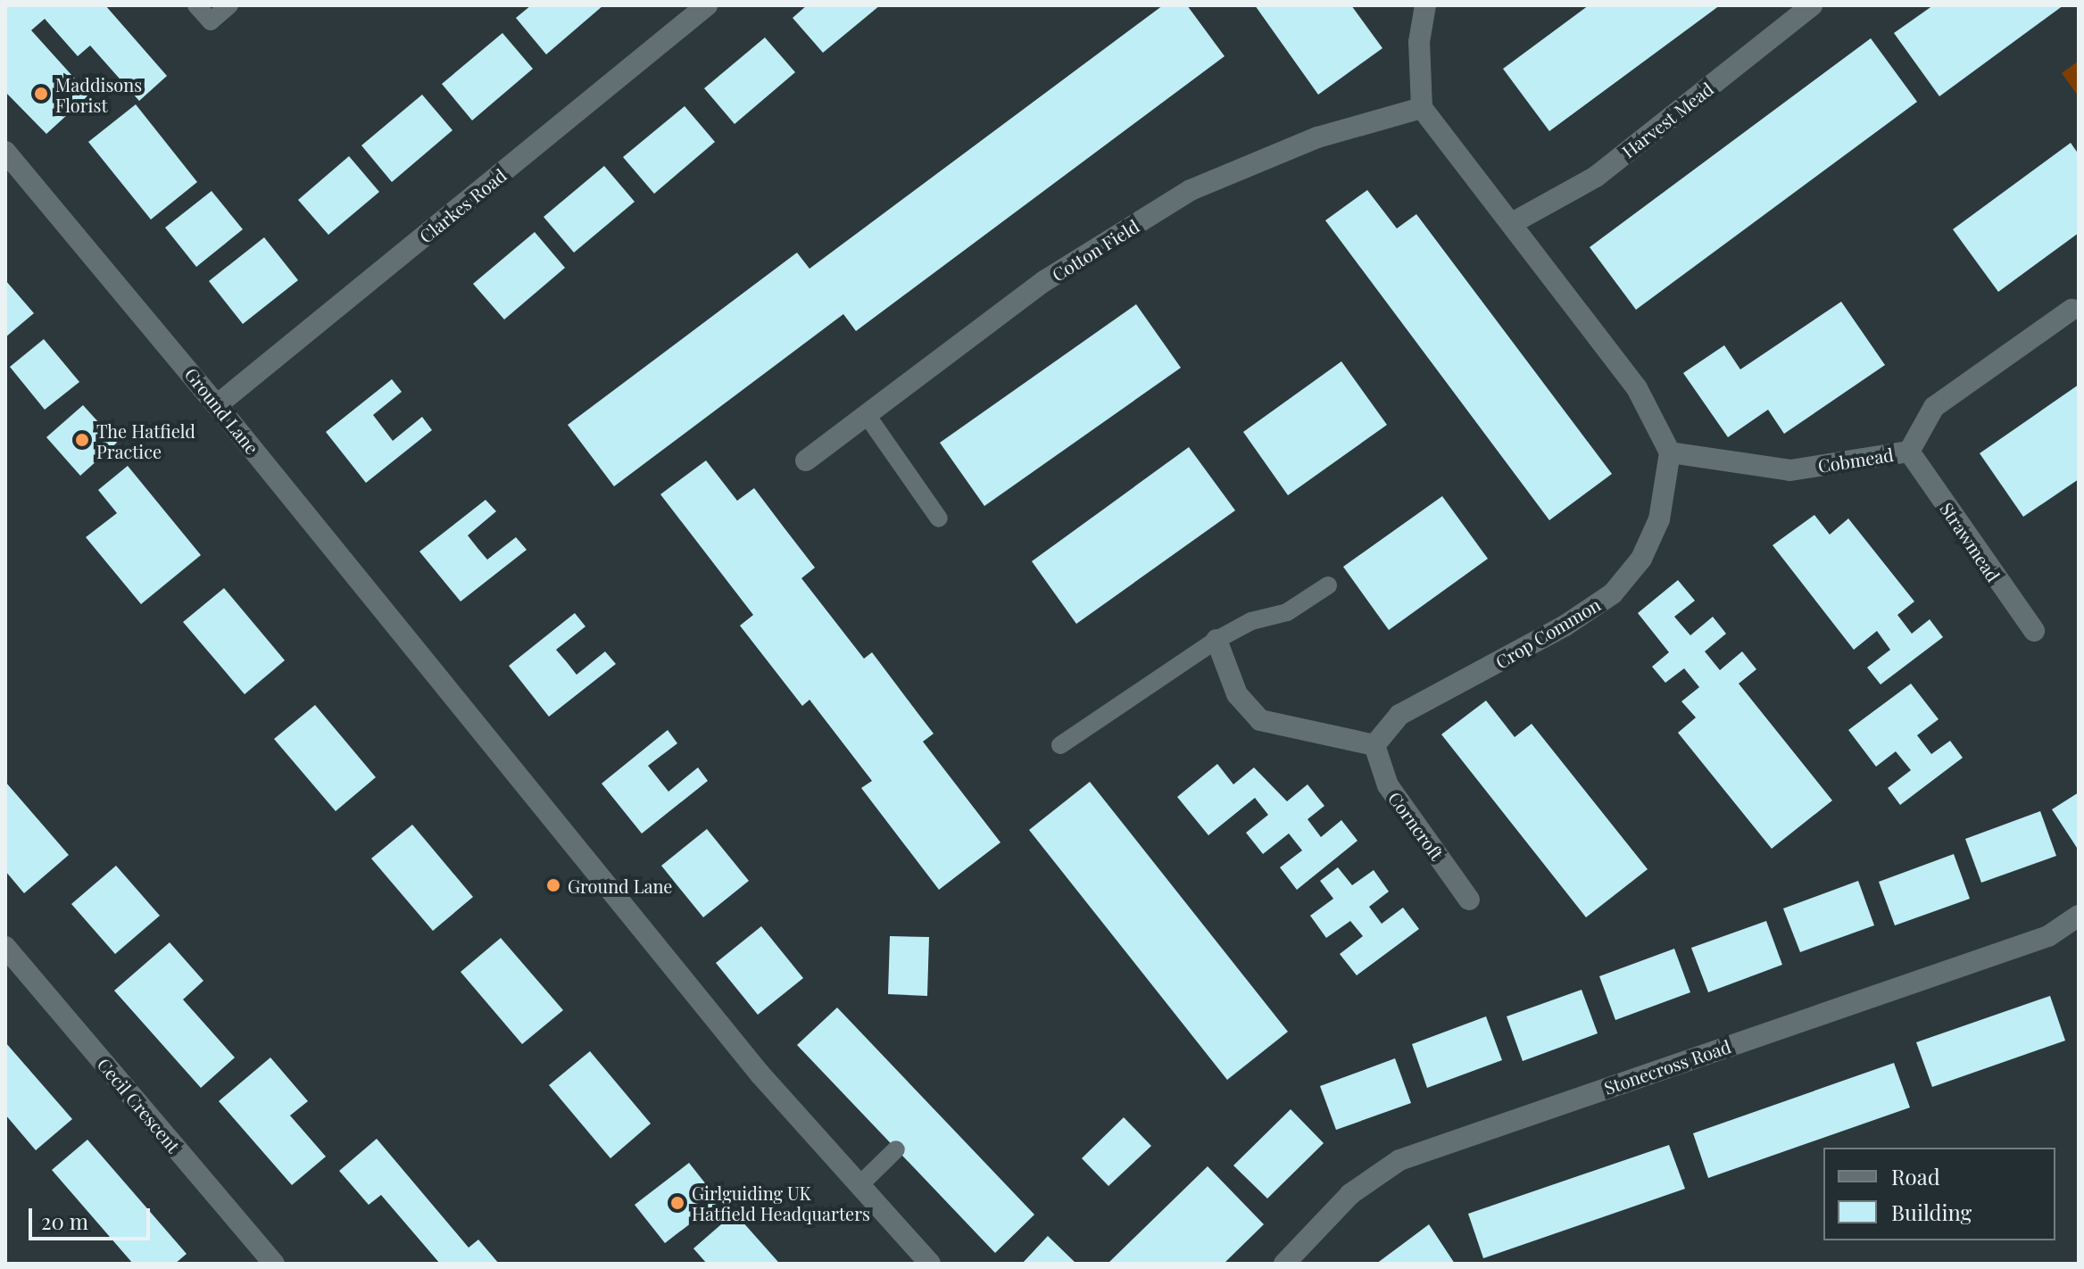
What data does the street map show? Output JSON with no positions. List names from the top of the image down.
{
  "streets": {
    "street": [
      "Harvest Mead",
      "Clarkes Road",
      "Cotton Field",
      "Ground Lane",
      "Cobmead",
      "Strawmead",
      "Crop Common",
      "Corncroft",
      "Stonecross Road",
      "Cecil Crescent"
    ]
  },
  "crossings": [
    ["Clarkes Road", "Ground Lane"],
    ["Cobmead", "Strawmead"],
    ["Cobmead", "Crop Common"],
    ["Crop Common", "Corncroft"]
  ],
  "places": [
    "Maddisons Florist",
    "The Hatfield Practice",
    "Ground Lane",
    "Girlguiding UK Hatfield Headquarters"
  ],
  "legend": ["Road", "Building"],
  "scale_bar": "20 m"
}
